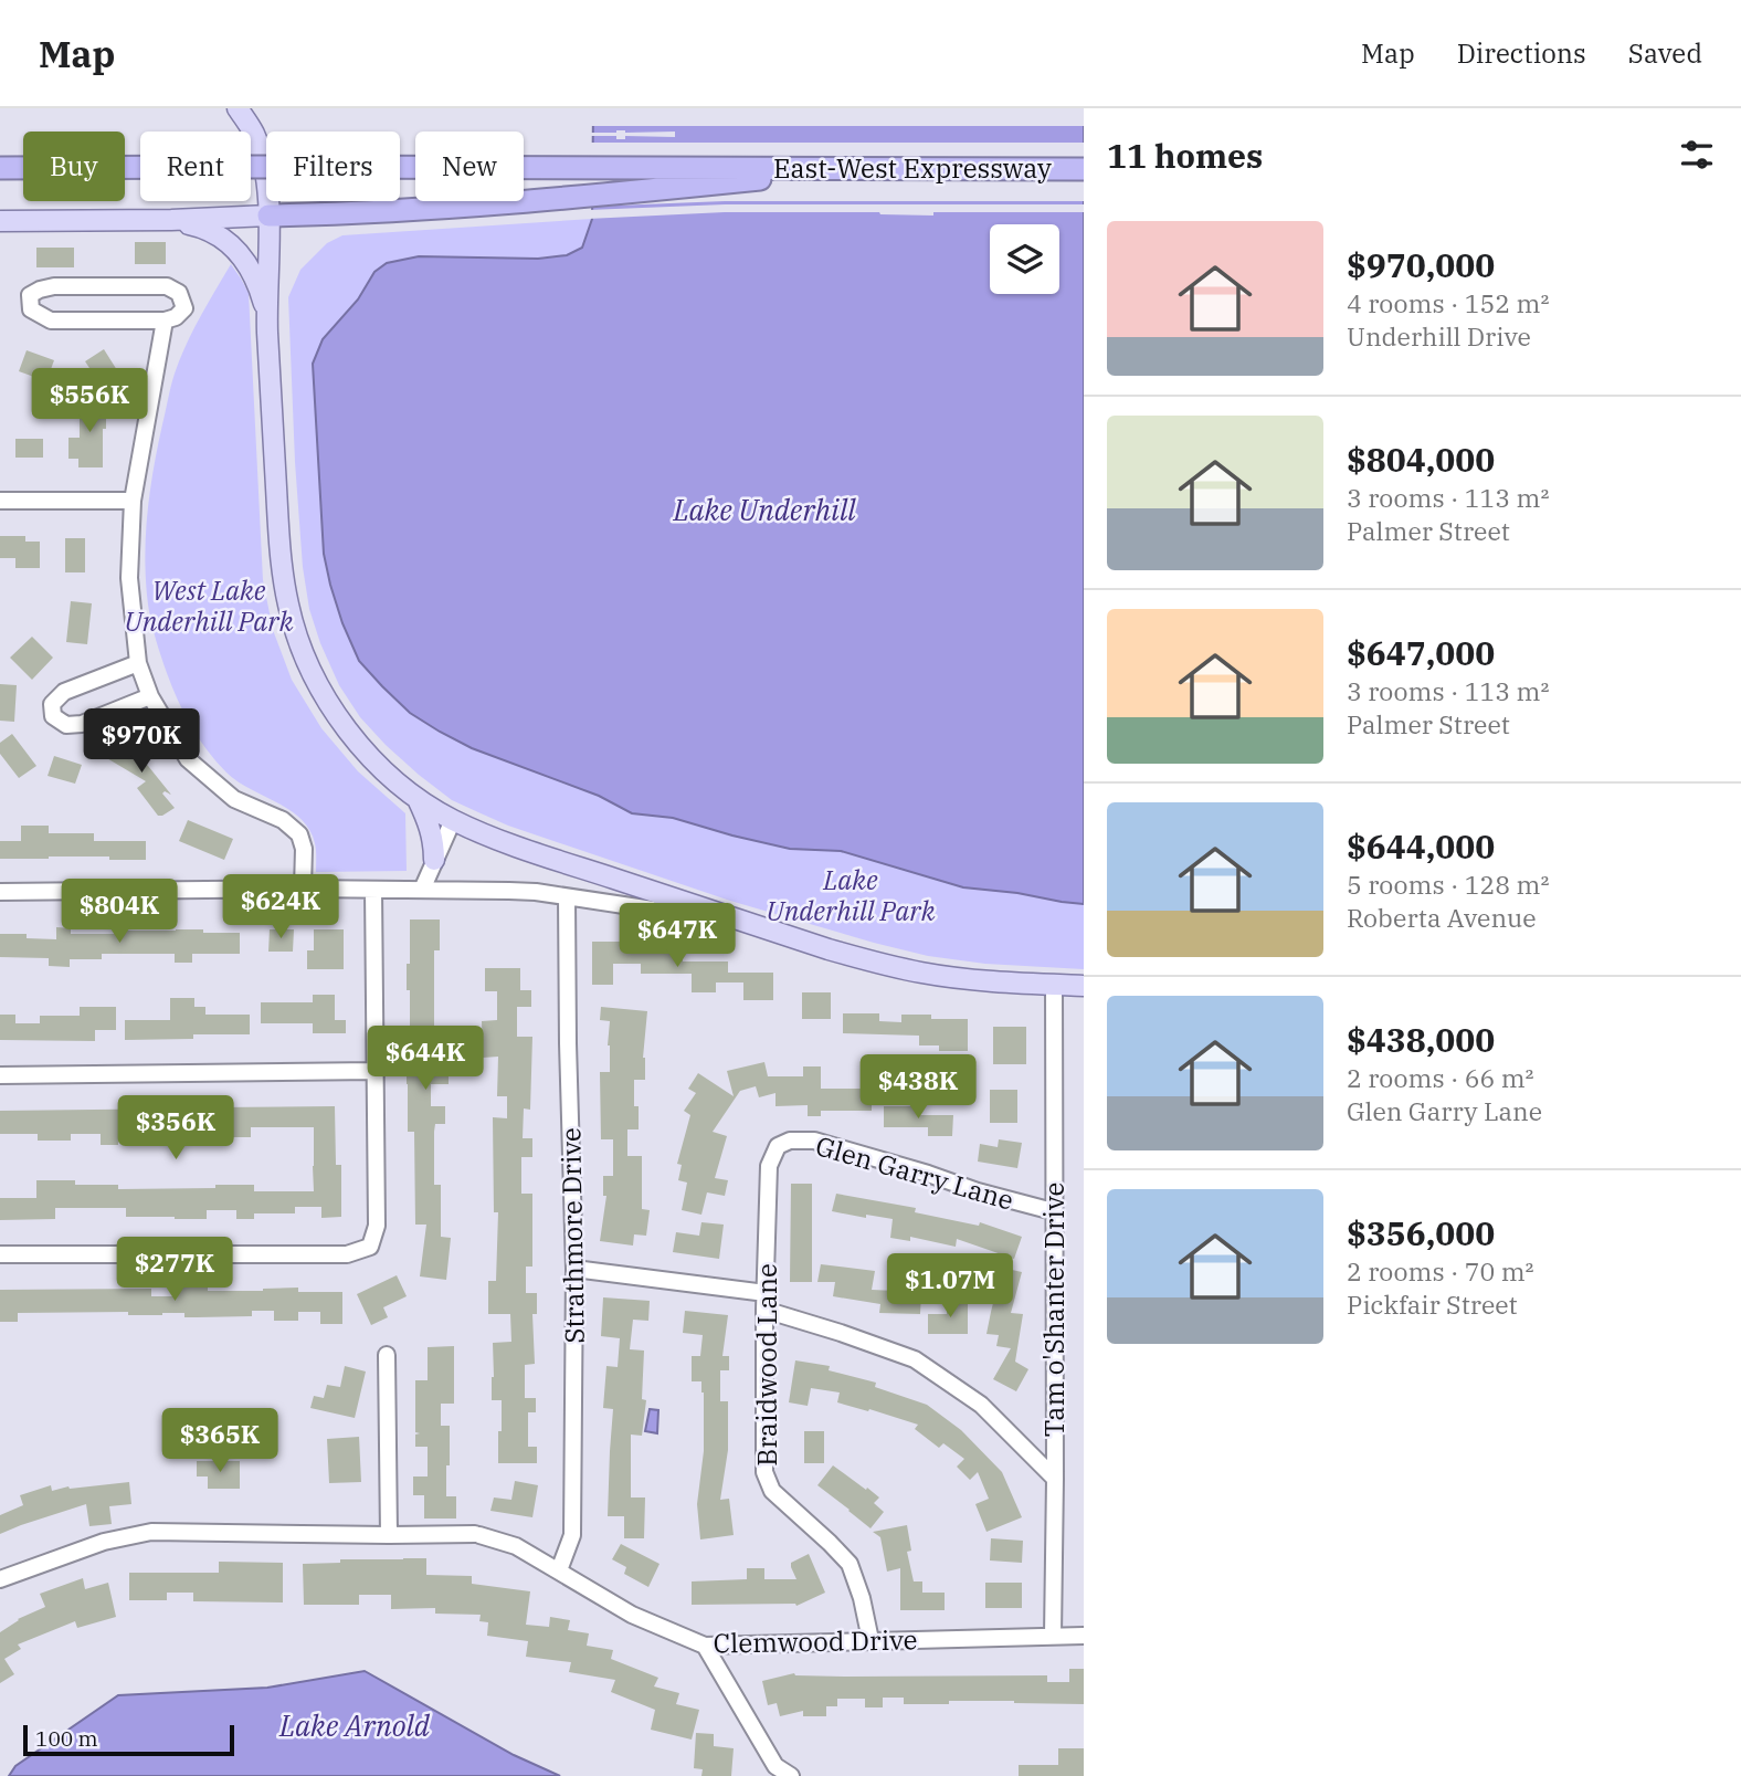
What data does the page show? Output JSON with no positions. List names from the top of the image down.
{
  "streets": {
    "highway": ["East-West Expressway"],
    "street": [
      "Glen Garry Lane",
      "Strathmore Drive",
      "Tam o'Shanter Drive",
      "Braidwood Lane",
      "Clemwood Drive"
    ]
  },
  "crossings": [
    ["Glen Garry Lane", "Tam o'Shanter Drive"],
    ["Glen Garry Lane", "Braidwood Lane"],
    ["Strathmore Drive", "Clemwood Drive"],
    ["Tam o'Shanter Drive", "Clemwood Drive"],
    ["Braidwood Lane", "Clemwood Drive"]
  ],
  "water": ["Lake Underhill", "Lake Arnold"],
  "parks": ["West Lake Underhill Park", "Lake Underhill Park"],
  "scale_bar": "100 m",
  "page": {
    "header": "Map",
    "nav": ["Map", "Directions", "Saved"],
    "heading": "11 homes",
    "chip": [
      "Buy",
      "Rent",
      "Filters",
      "New"
    ],
    "list": [
      {
        "name": "$970,000",
        "note": "4 rooms · 152 m² · Underhill Drive"
      },
      {
        "name": "$804,000",
        "note": "3 rooms · 113 m² · Palmer Street"
      },
      {
        "name": "$647,000",
        "note": "3 rooms · 113 m² · Palmer Street"
      },
      {
        "name": "$644,000",
        "note": "5 rooms · 128 m² · Roberta Avenue"
      },
      {
        "name": "$438,000",
        "note": "2 rooms · 66 m² · Glen Garry Lane"
      },
      {
        "name": "$356,000",
        "note": "2 rooms · 70 m² · Pickfair Street"
      }
    ],
    "price": [
      "$556K",
      "$970K",
      "$624K",
      "$804K",
      "$647K",
      "$644K",
      "$438K",
      "$356K",
      "$277K",
      "$1.07M",
      "$365K"
    ],
    "scale": "100 m"
  }
}
